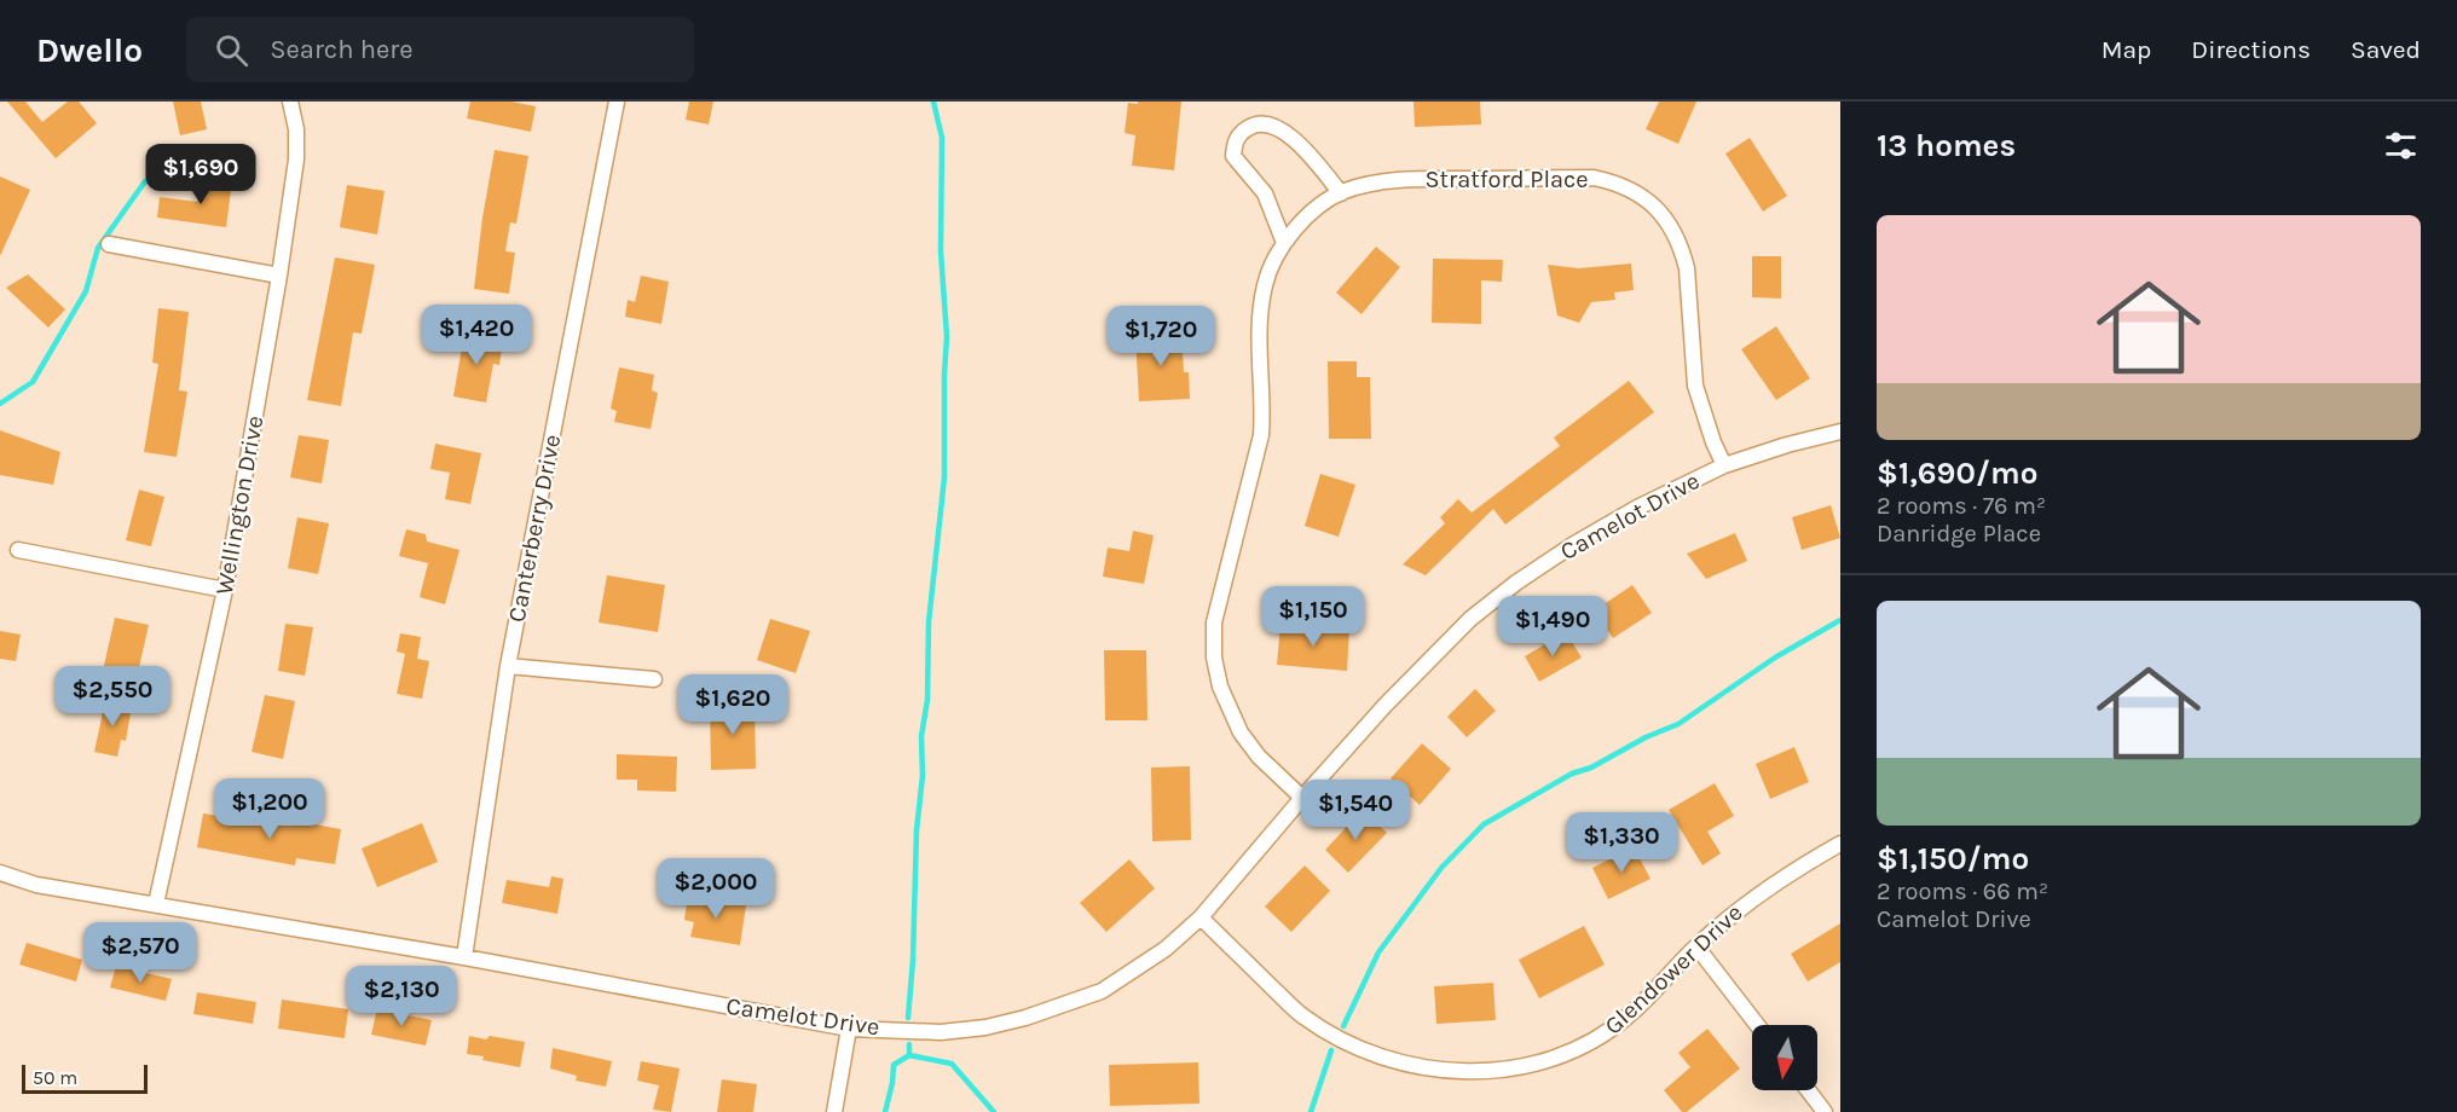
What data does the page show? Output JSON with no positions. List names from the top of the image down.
{
  "streets": {
    "street": [
      "Stratford Place",
      "Wellington Drive",
      "Camelot Drive",
      "Canterberry Drive",
      "Glendower Drive"
    ]
  },
  "crossings": [
    ["Stratford Place", "Camelot Drive"],
    ["Wellington Drive", "Camelot Drive"],
    ["Camelot Drive", "Canterberry Drive"],
    ["Camelot Drive", "Glendower Drive"]
  ],
  "scale_bar": "50 m",
  "north": "bottom",
  "page": {
    "header": "Dwello",
    "search": "Search here",
    "nav": ["Map", "Directions", "Saved"],
    "heading": "13 homes",
    "price": [
      "$1,690",
      "$1,420",
      "$1,720",
      "$1,150",
      "$1,490",
      "$2,550",
      "$1,620",
      "$1,200",
      "$1,540",
      "$1,330",
      "$2,000",
      "$2,570",
      "$2,130"
    ],
    "list": [
      {
        "name": "$1,690/mo",
        "note": "2 rooms · 76 m² · Danridge Place"
      },
      {
        "name": "$1,150/mo",
        "note": "2 rooms · 66 m² · Camelot Drive"
      }
    ],
    "scale": "50 m"
  }
}
